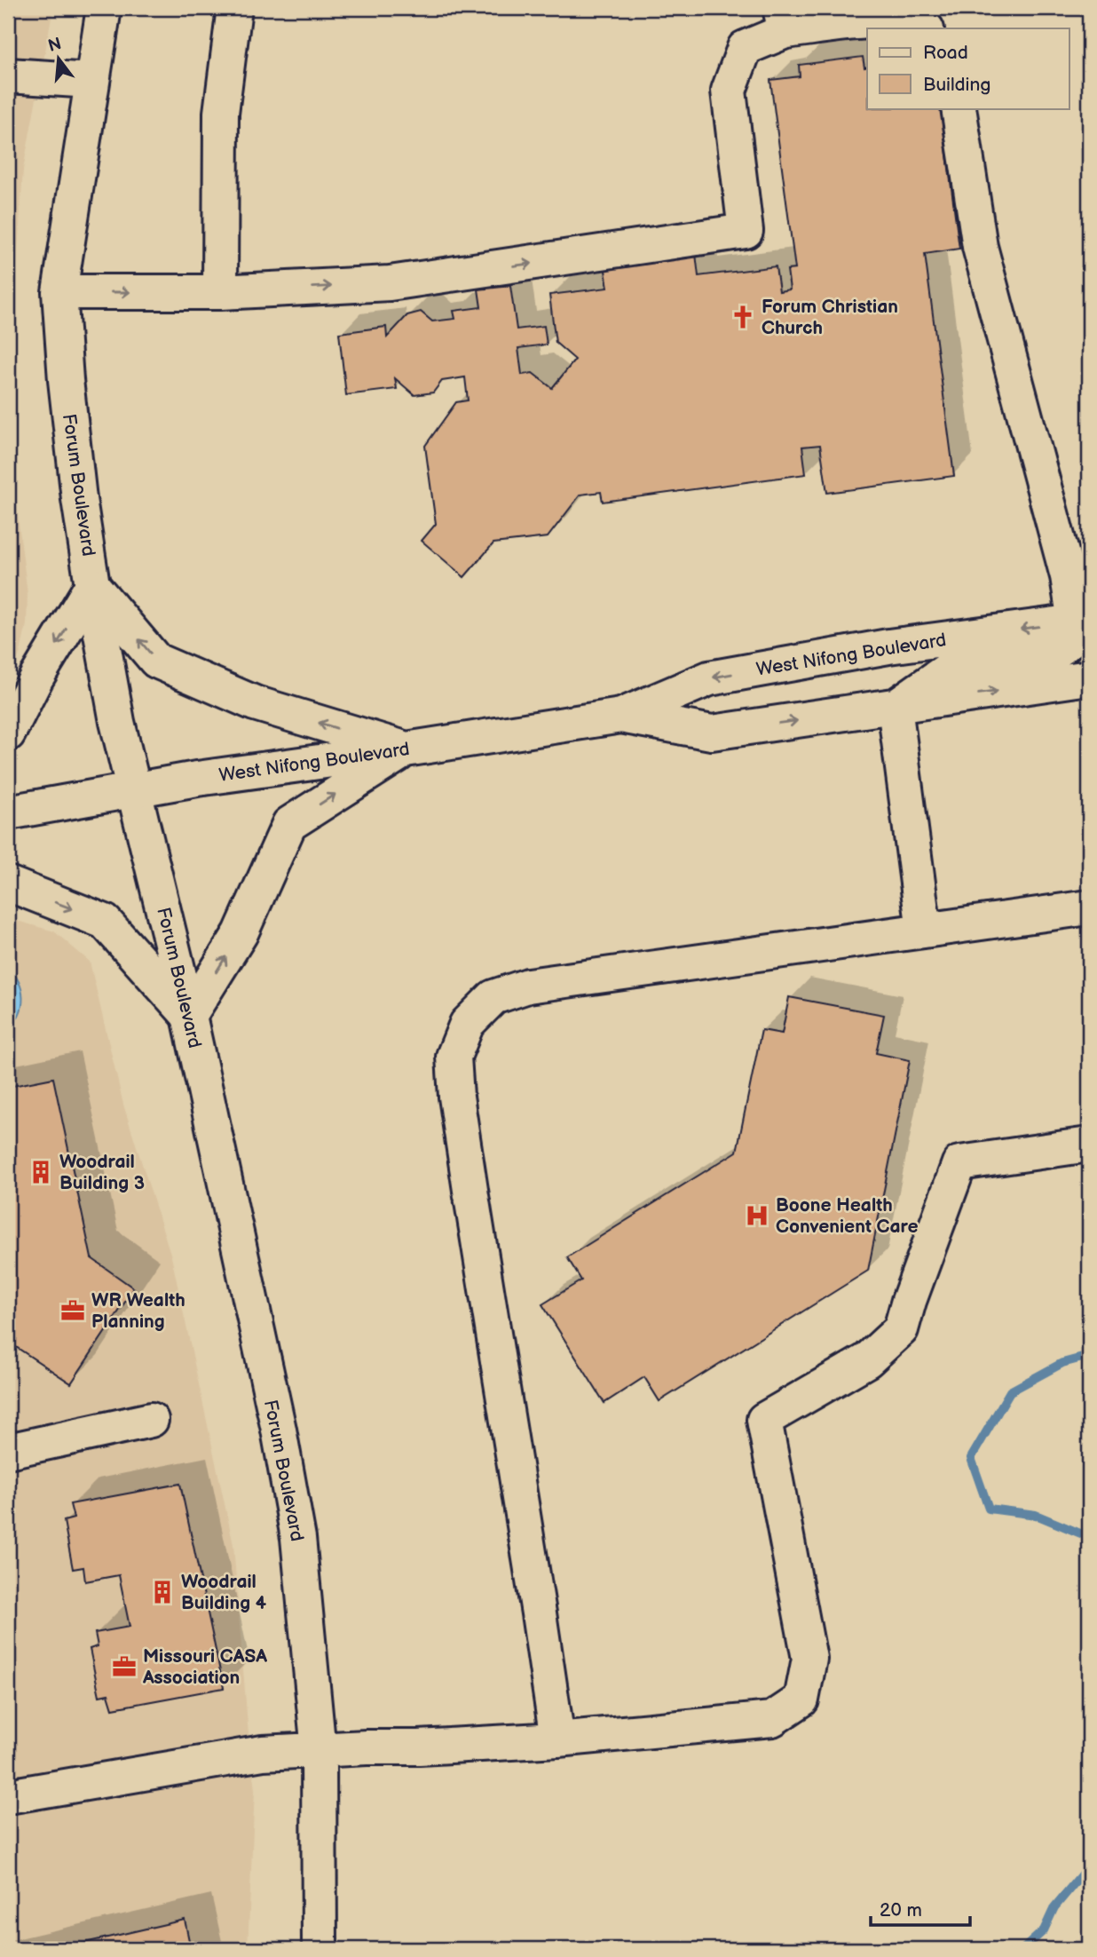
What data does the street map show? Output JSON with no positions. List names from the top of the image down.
{
  "streets": {
    "main road": ["Forum Boulevard", "West Nifong Boulevard"]
  },
  "crossings": [
    ["Forum Boulevard", "West Nifong Boulevard"]
  ],
  "places": {
    "church": ["Forum Christian Church"],
    "building": ["Woodrail Building 3", "Woodrail Building 4"],
    "hospital": ["Boone Health Convenient Care"],
    "office": ["WR Wealth Planning", "Missouri CASA Association"]
  },
  "legend": ["Road", "Building"],
  "scale_bar": "20 m",
  "north": "top"
}
